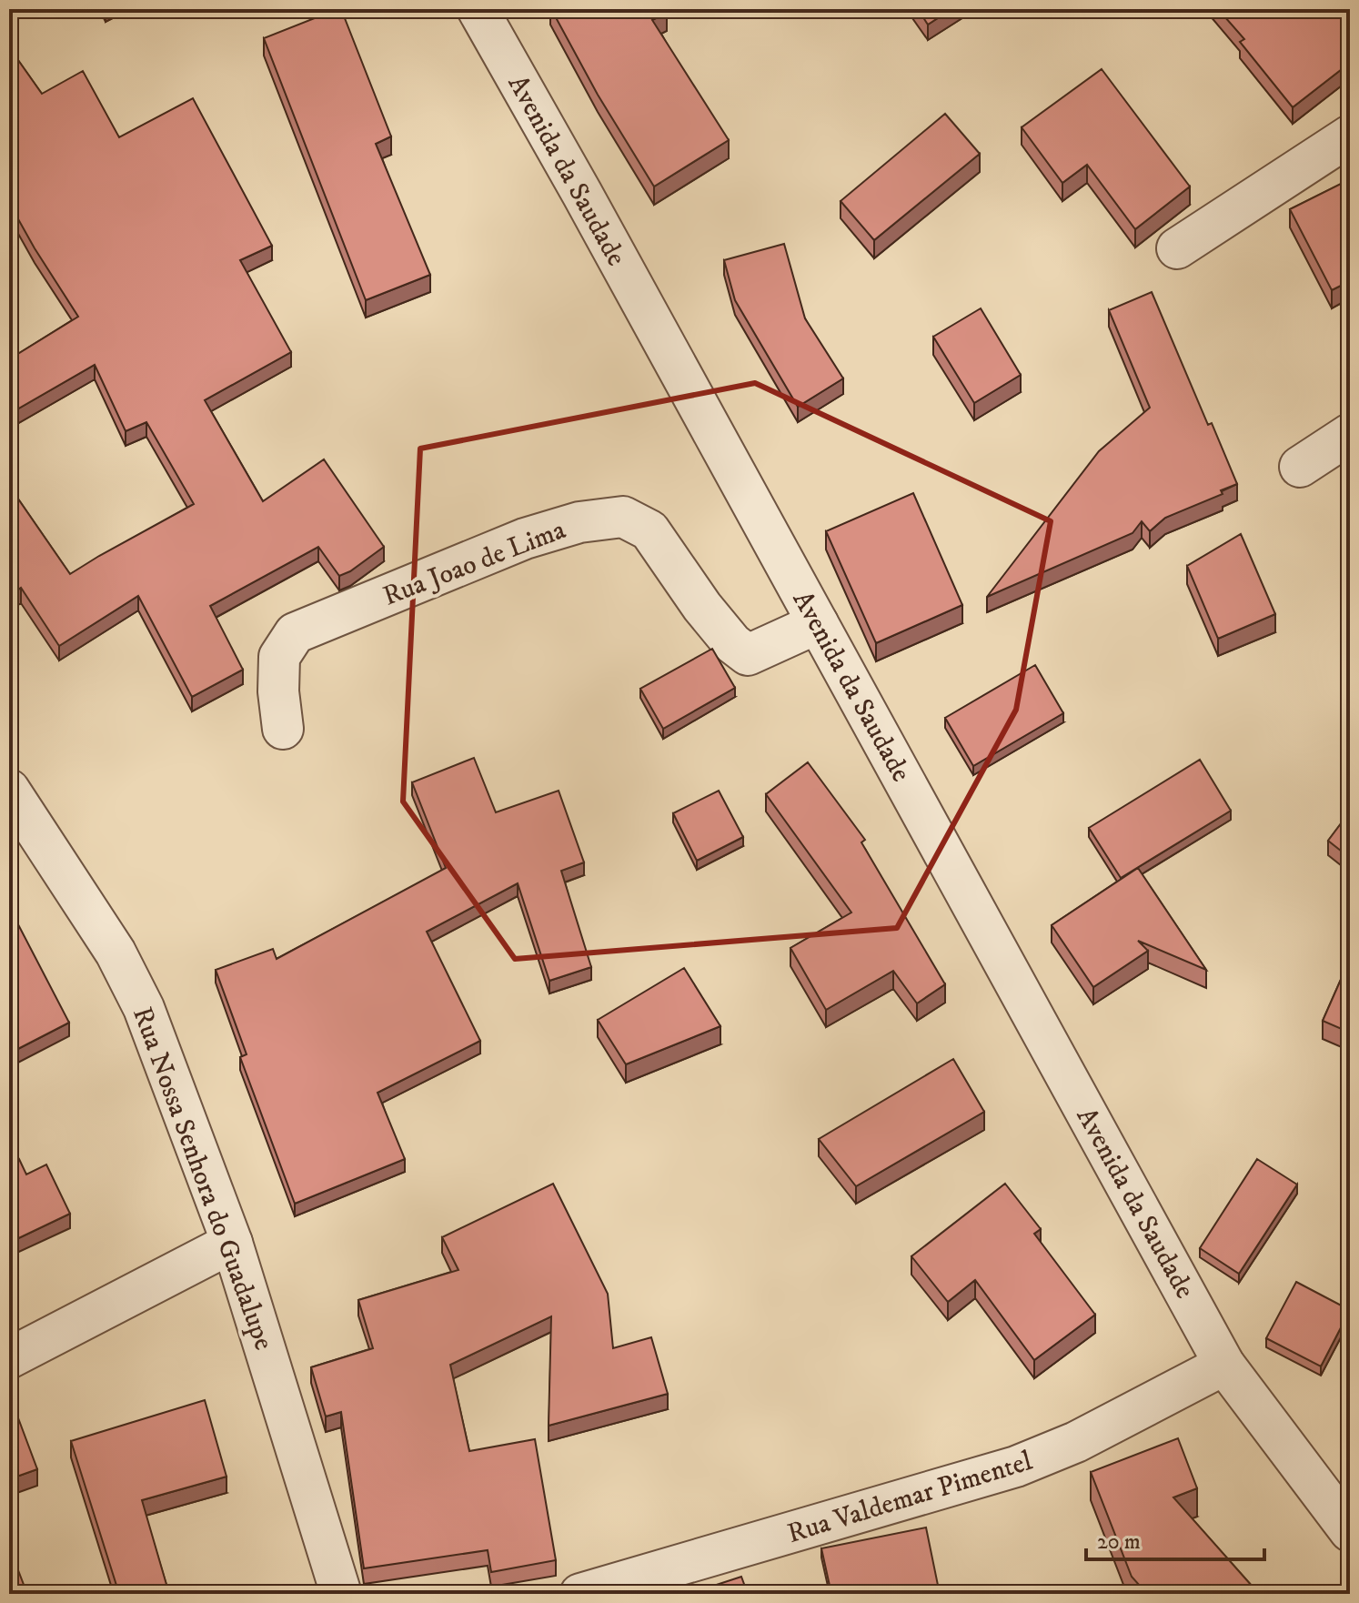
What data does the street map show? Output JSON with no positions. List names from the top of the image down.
{
  "streets": {
    "street": [
      "Avenida da Saudade",
      "Rua Joao de Lima",
      "Rua Nossa Senhora do Guadalupe",
      "Rua Valdemar Pimentel"
    ]
  },
  "crossings": [
    ["Avenida da Saudade", "Rua Joao de Lima"],
    ["Avenida da Saudade", "Rua Valdemar Pimentel"]
  ],
  "scale_bar": "20 m"
}
